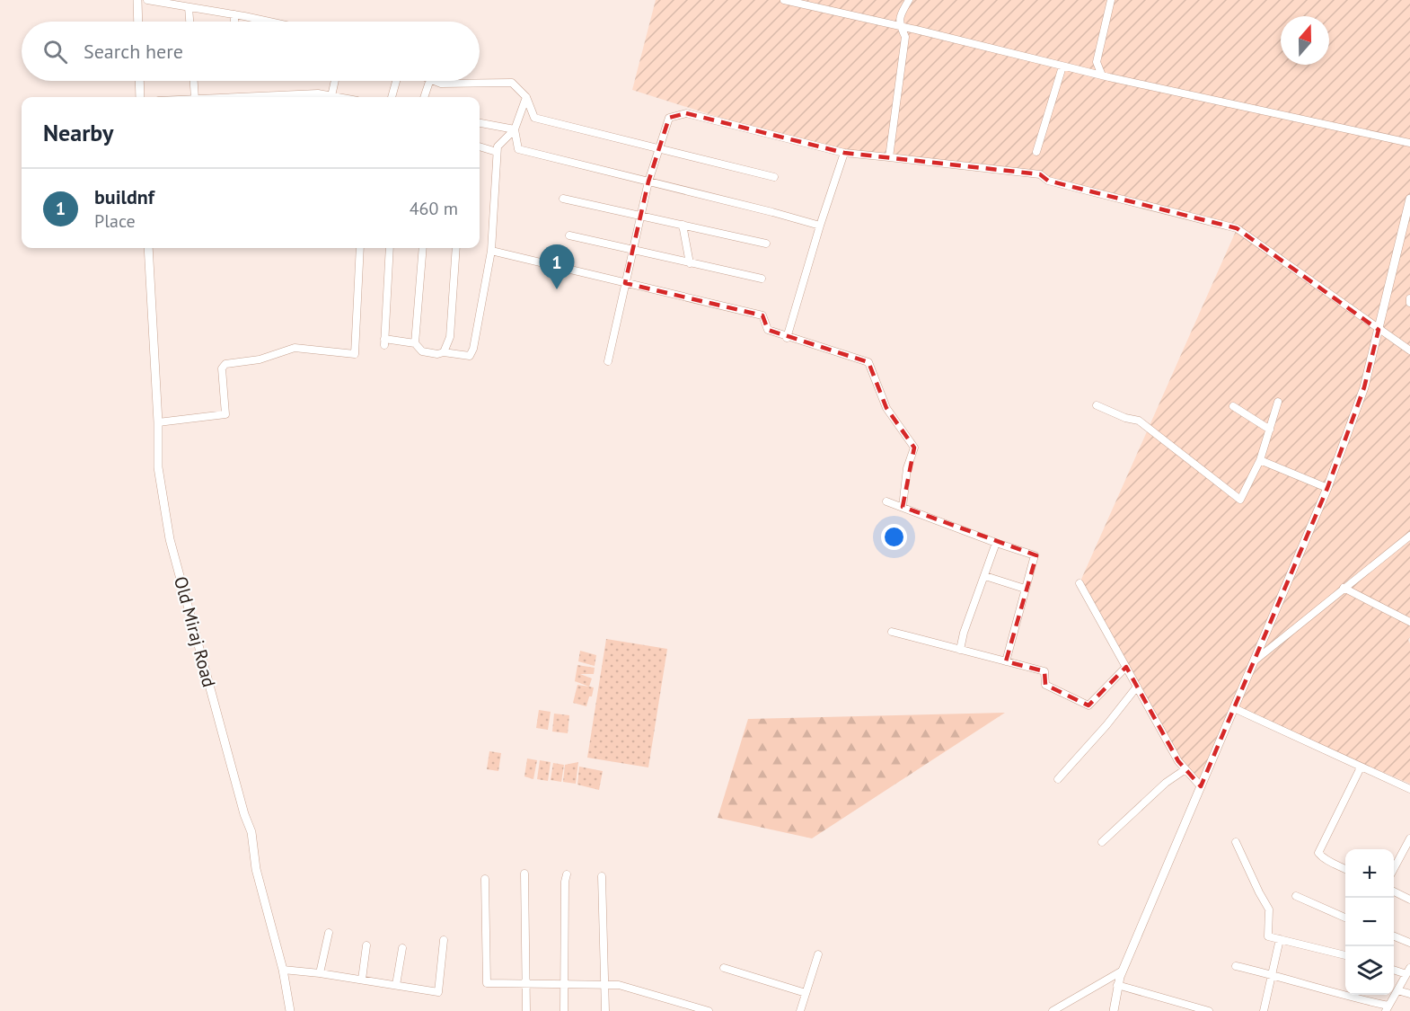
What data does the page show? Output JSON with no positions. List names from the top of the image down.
{
  "streets": {
    "main road": ["Old Miraj Road"]
  },
  "north": "top",
  "page": {
    "search": "Search here",
    "heading": "Nearby",
    "list": [
      {
        "mark": "1",
        "name": "buildnf",
        "note": "Place",
        "value": "460 m"
      }
    ],
    "pins": "1",
    "map_buttons": ["+", "−"]
  }
}
